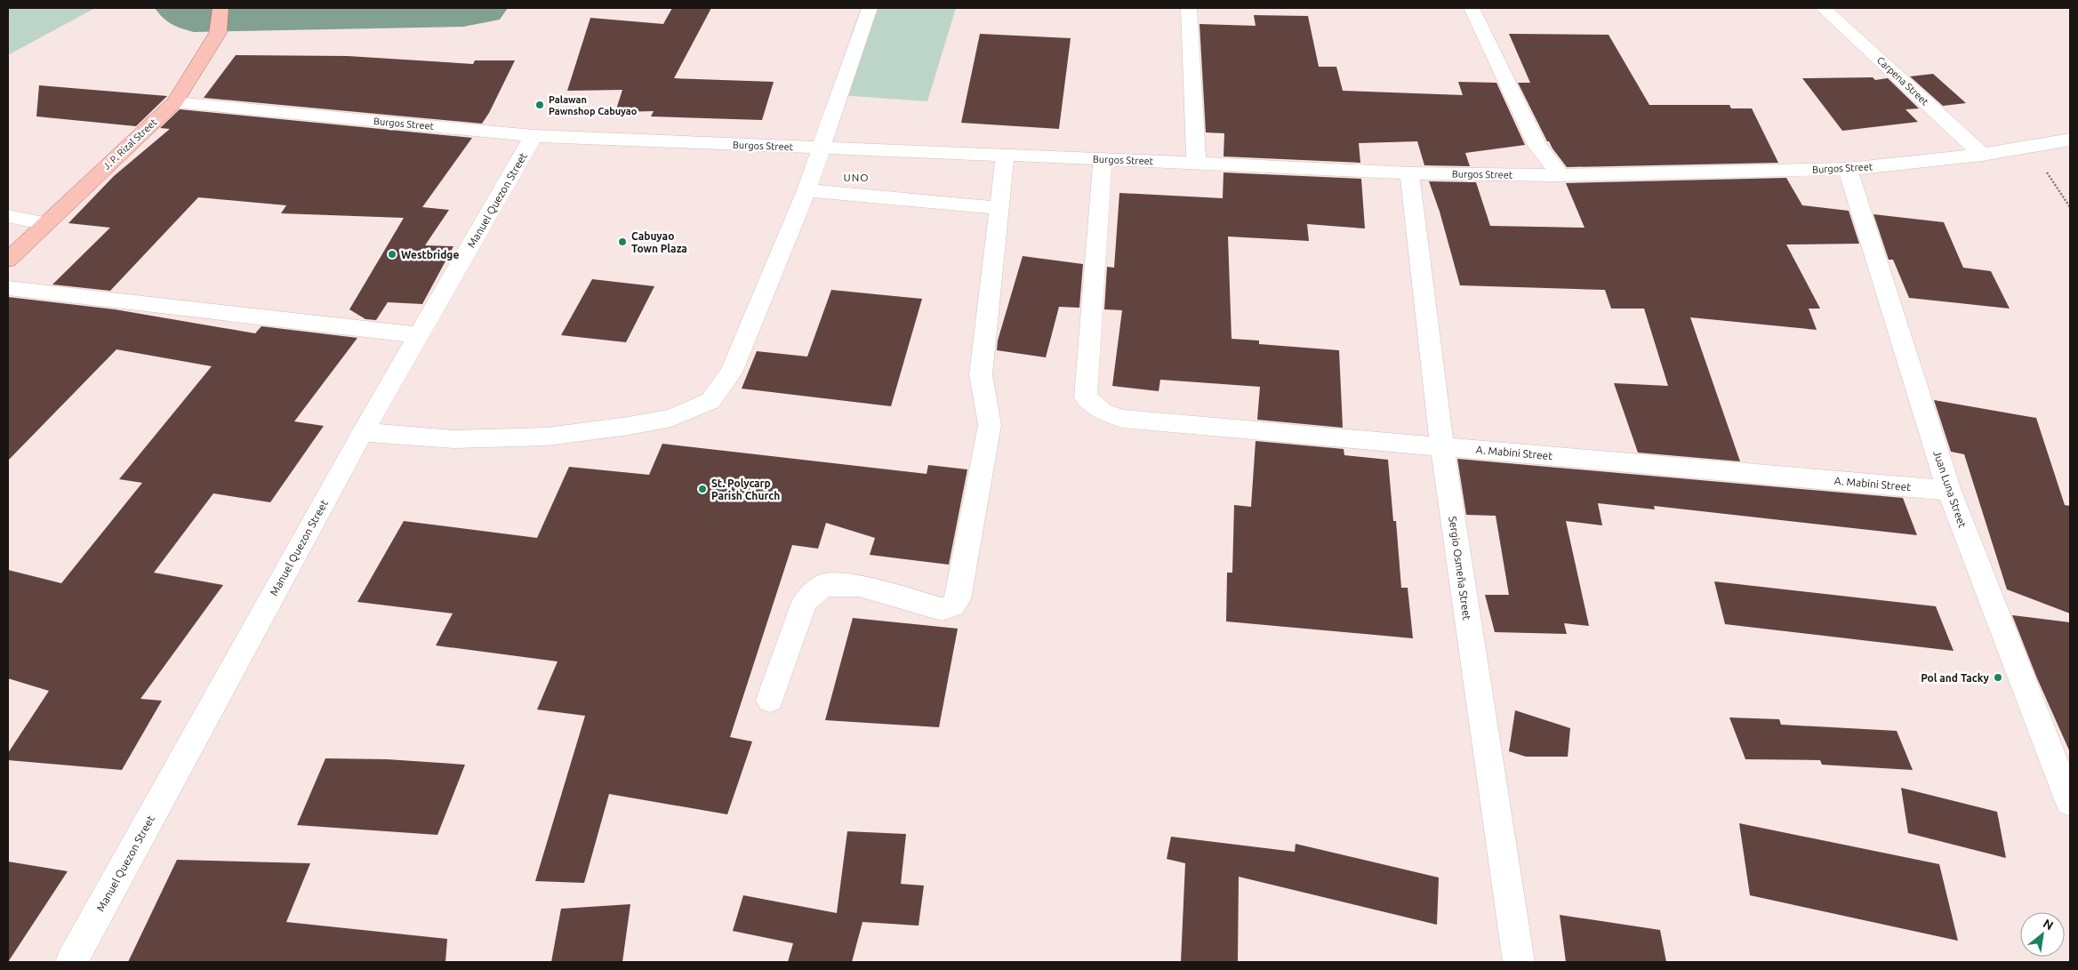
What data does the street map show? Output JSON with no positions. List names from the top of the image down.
{
  "streets": {
    "main road": ["J. P. Rizal Street"],
    "street": [
      "Carpena Street",
      "Burgos Street",
      "Manuel Quezon Street",
      "A. Mabini Street",
      "Juan Luna Street",
      "Sergio Osmeña Street"
    ]
  },
  "crossings": [
    ["Carpena Street", "Burgos Street"],
    ["Burgos Street", "J. P. Rizal Street"],
    ["Burgos Street", "Manuel Quezon Street"],
    ["Burgos Street", "A. Mabini Street"],
    ["Burgos Street", "Juan Luna Street"],
    ["Burgos Street", "Sergio Osmeña Street"],
    ["A. Mabini Street", "Juan Luna Street"],
    ["A. Mabini Street", "Sergio Osmeña Street"]
  ],
  "districts": ["UNO"],
  "places": [
    "Palawan Pawnshop Cabuyao",
    "Cabuyao Town Plaza",
    "Westbridge",
    "St. Polycarp Parish Church",
    "Pol and Tacky"
  ],
  "north": "top right"
}
